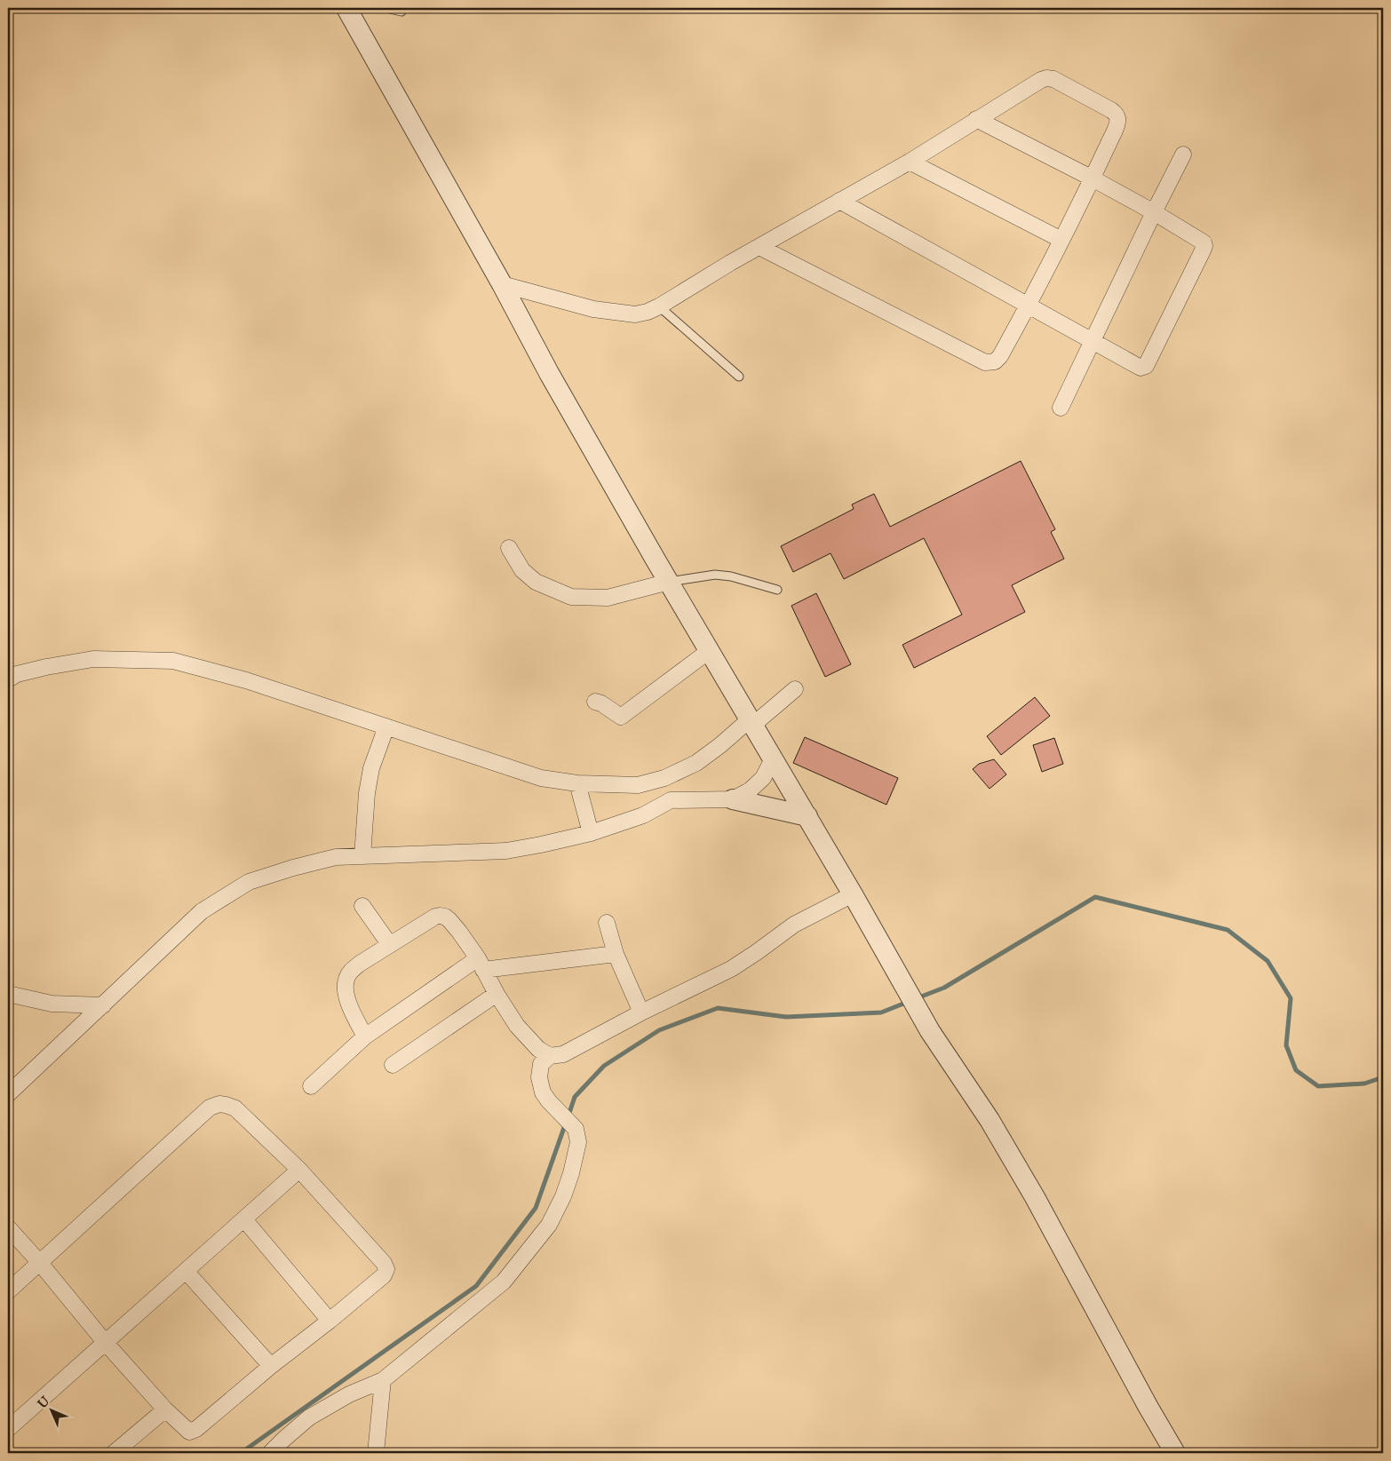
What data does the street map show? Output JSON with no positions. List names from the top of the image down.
{
  "north": "top left"
}
